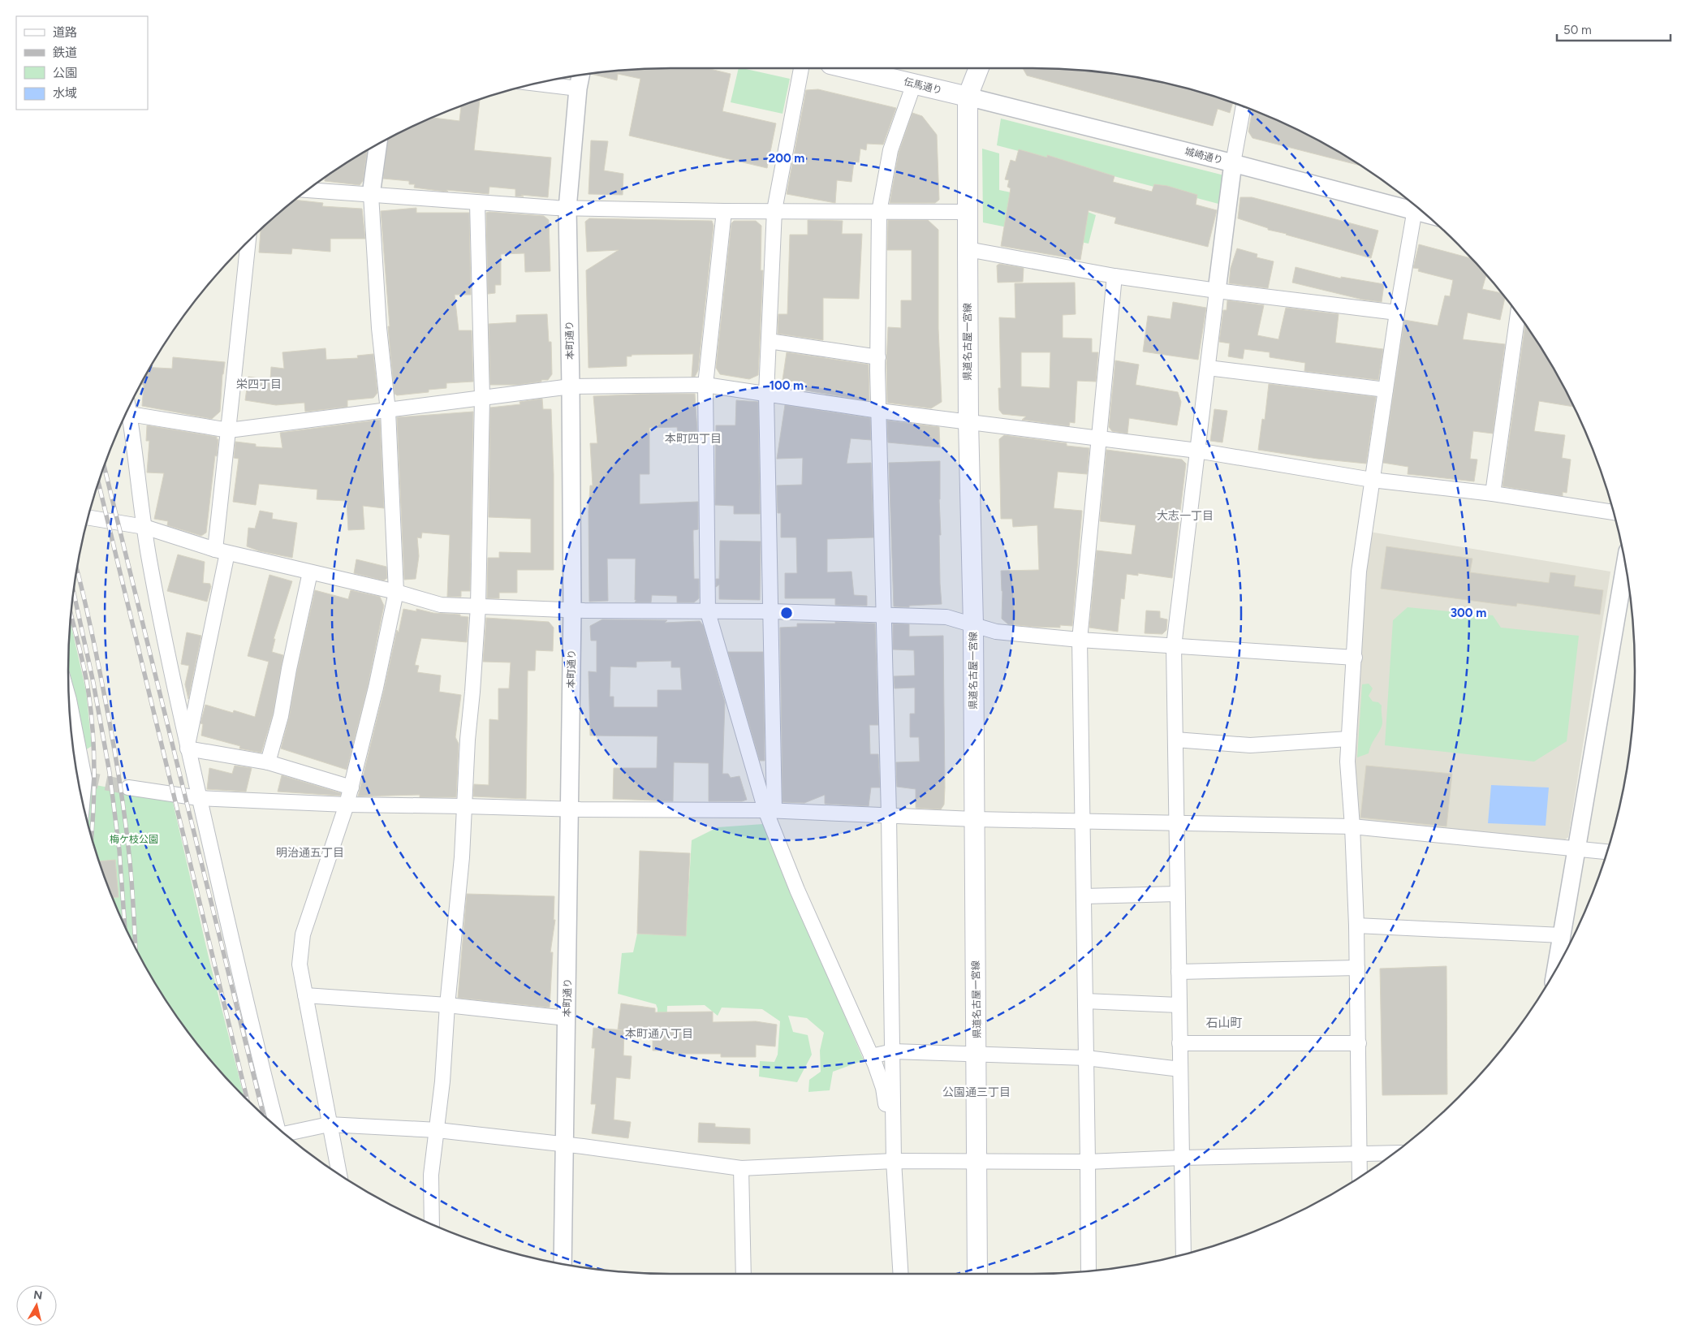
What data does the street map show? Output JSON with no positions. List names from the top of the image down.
{
  "streets": {
    "main road": ["伝馬通り", "県道名古屋一宮線"],
    "street": ["城崎通り", "本町通り"]
  },
  "crossings": [
    ["伝馬通り", "城崎通り"],
    ["伝馬通り", "県道名古屋一宮線"],
    ["城崎通り", "県道名古屋一宮線"]
  ],
  "districts": [
    "栄四丁目",
    "本町四丁目",
    "大志一丁目",
    "明治通五丁目",
    "石山町",
    "本町通八丁目",
    "公園通三丁目"
  ],
  "parks": ["梅ケ枝公園"],
  "legend": [
    "道路",
    "鉄道",
    "公園",
    "水域"
  ],
  "scale_bar": "50 m",
  "north": "top",
  "rings": ["200 m", "100 m", "300 m"]
}
